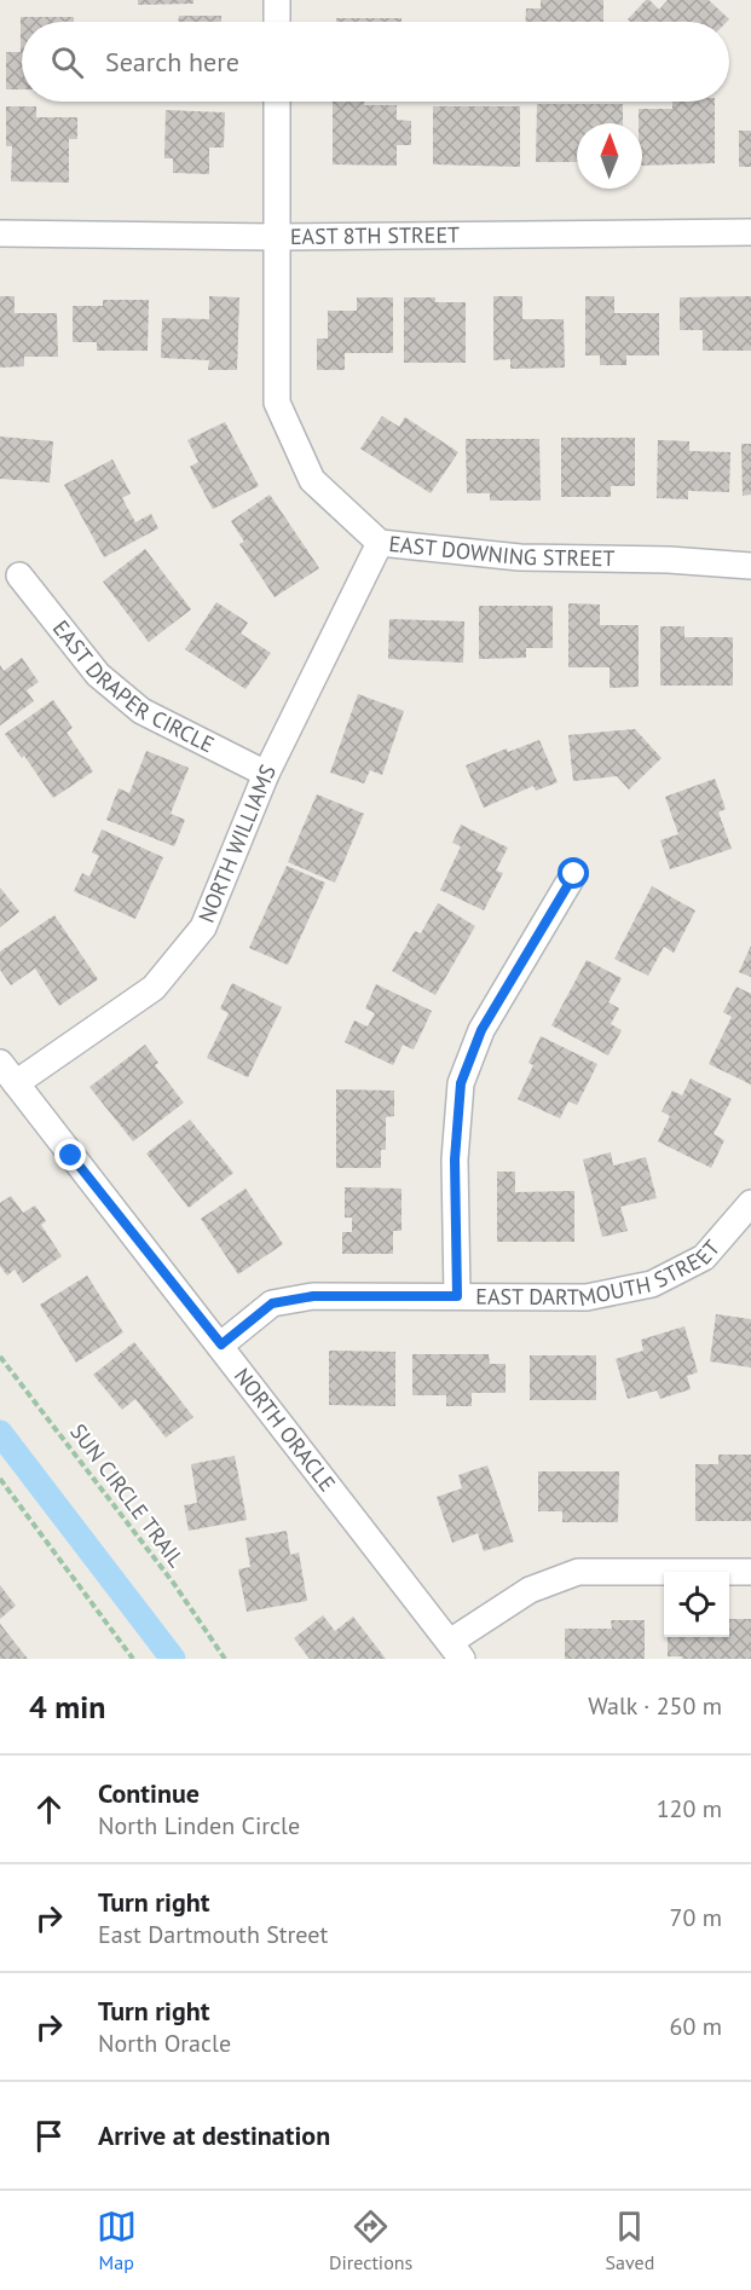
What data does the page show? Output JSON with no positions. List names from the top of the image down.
{
  "streets": {
    "street": [
      "EAST 8TH STREET",
      "EAST DOWNING STREET",
      "EAST DRAPER CIRCLE",
      "NORTH WILLIAMS",
      "EAST DARTMOUTH STREET",
      "NORTH ORACLE"
    ],
    "path": ["SUN CIRCLE TRAIL"]
  },
  "crossings": [
    ["EAST 8TH STREET", "EAST DOWNING STREET"],
    ["EAST DOWNING STREET", "NORTH WILLIAMS"],
    ["EAST DRAPER CIRCLE", "NORTH WILLIAMS"],
    ["NORTH WILLIAMS", "NORTH ORACLE"],
    ["EAST DARTMOUTH STREET", "NORTH ORACLE"]
  ],
  "north": "top",
  "page": {
    "search": "Search here",
    "heading": ["4 min", "Walk · 250 m"],
    "list": [
      ["Continue", "North Linden Circle", "120 m"],
      ["Turn right", "East Dartmouth Street", "70 m"],
      ["Turn right", "North Oracle", "60 m"],
      "Arrive at destination"
    ],
    "nav": ["Map", "Directions", "Saved"]
  }
}
